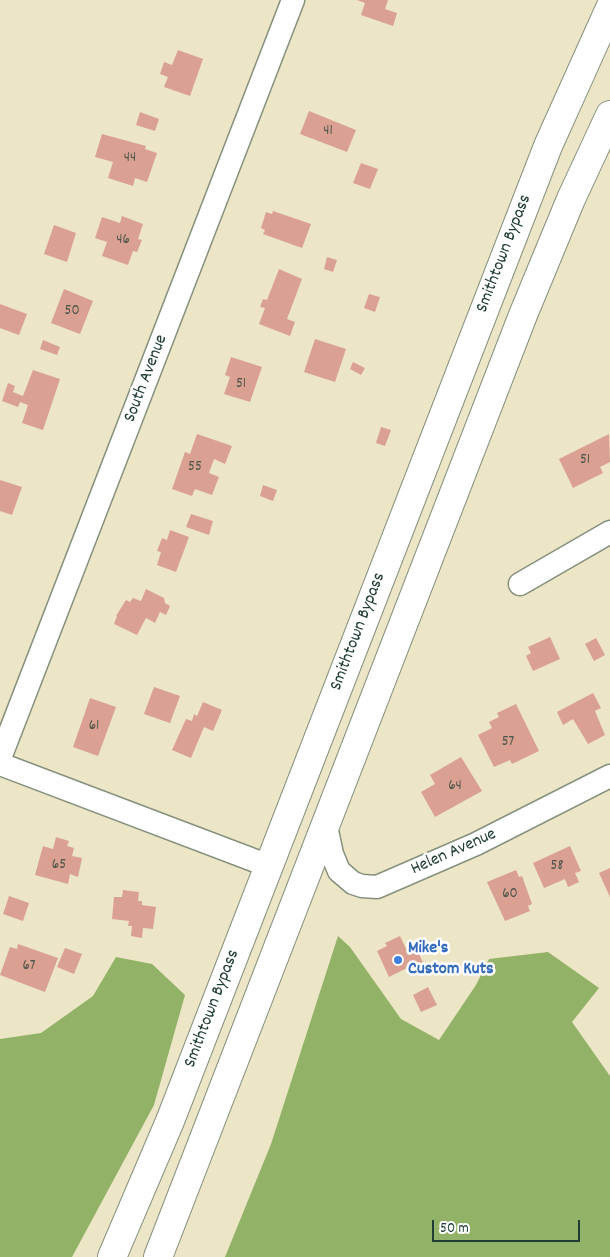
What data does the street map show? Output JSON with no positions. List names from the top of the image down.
{
  "streets": {
    "highway": ["Smithtown Bypass"],
    "street": ["South Avenue", "Helen Avenue"]
  },
  "places": ["Mike's Custom Kuts"],
  "house_numbers": [
    "41",
    "44",
    "46",
    "50",
    "51",
    "51",
    "55",
    "61",
    "57",
    "64",
    "65",
    "58",
    "60",
    "67"
  ],
  "scale_bar": "50 m"
}
